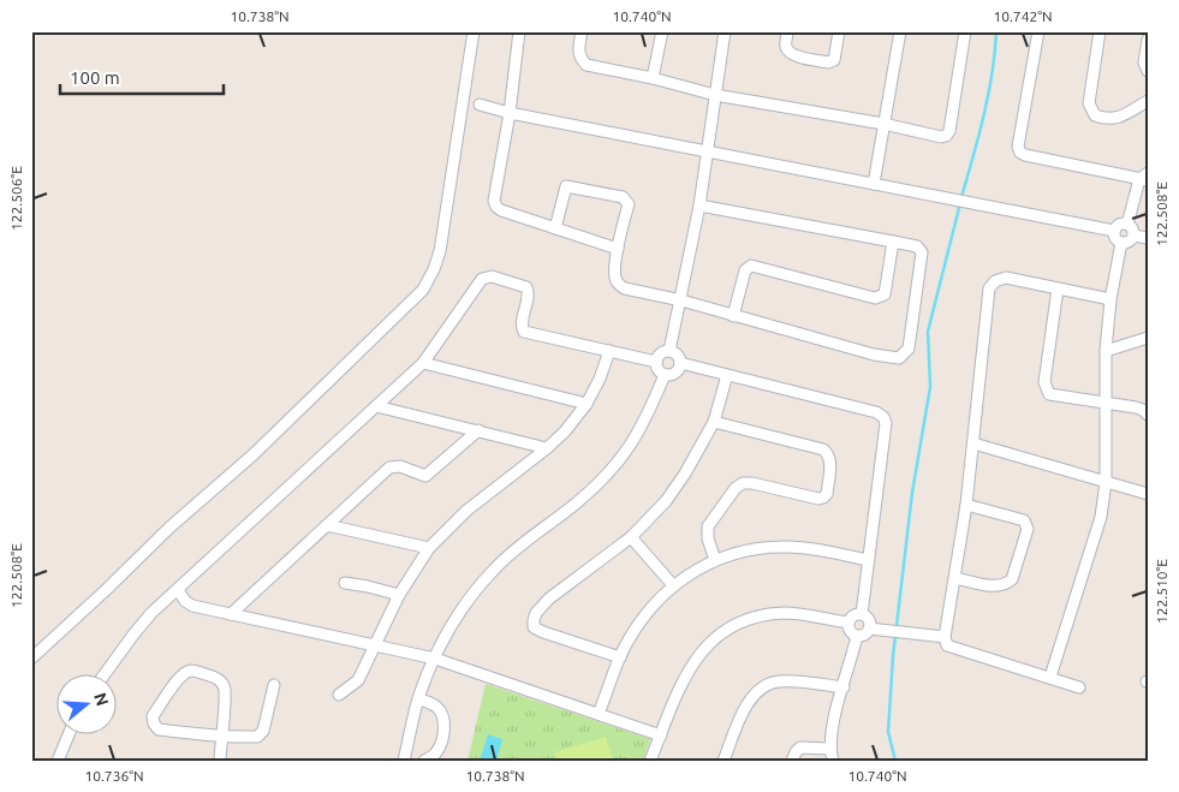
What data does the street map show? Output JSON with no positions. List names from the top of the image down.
{
  "scale_bar": "100 m",
  "north": "right",
  "coordinates": [
    "10.738°N",
    "10.740°N",
    "10.742°N",
    "122.506°E",
    "122.508°E",
    "122.510°E",
    "10.736°N"
  ]
}
